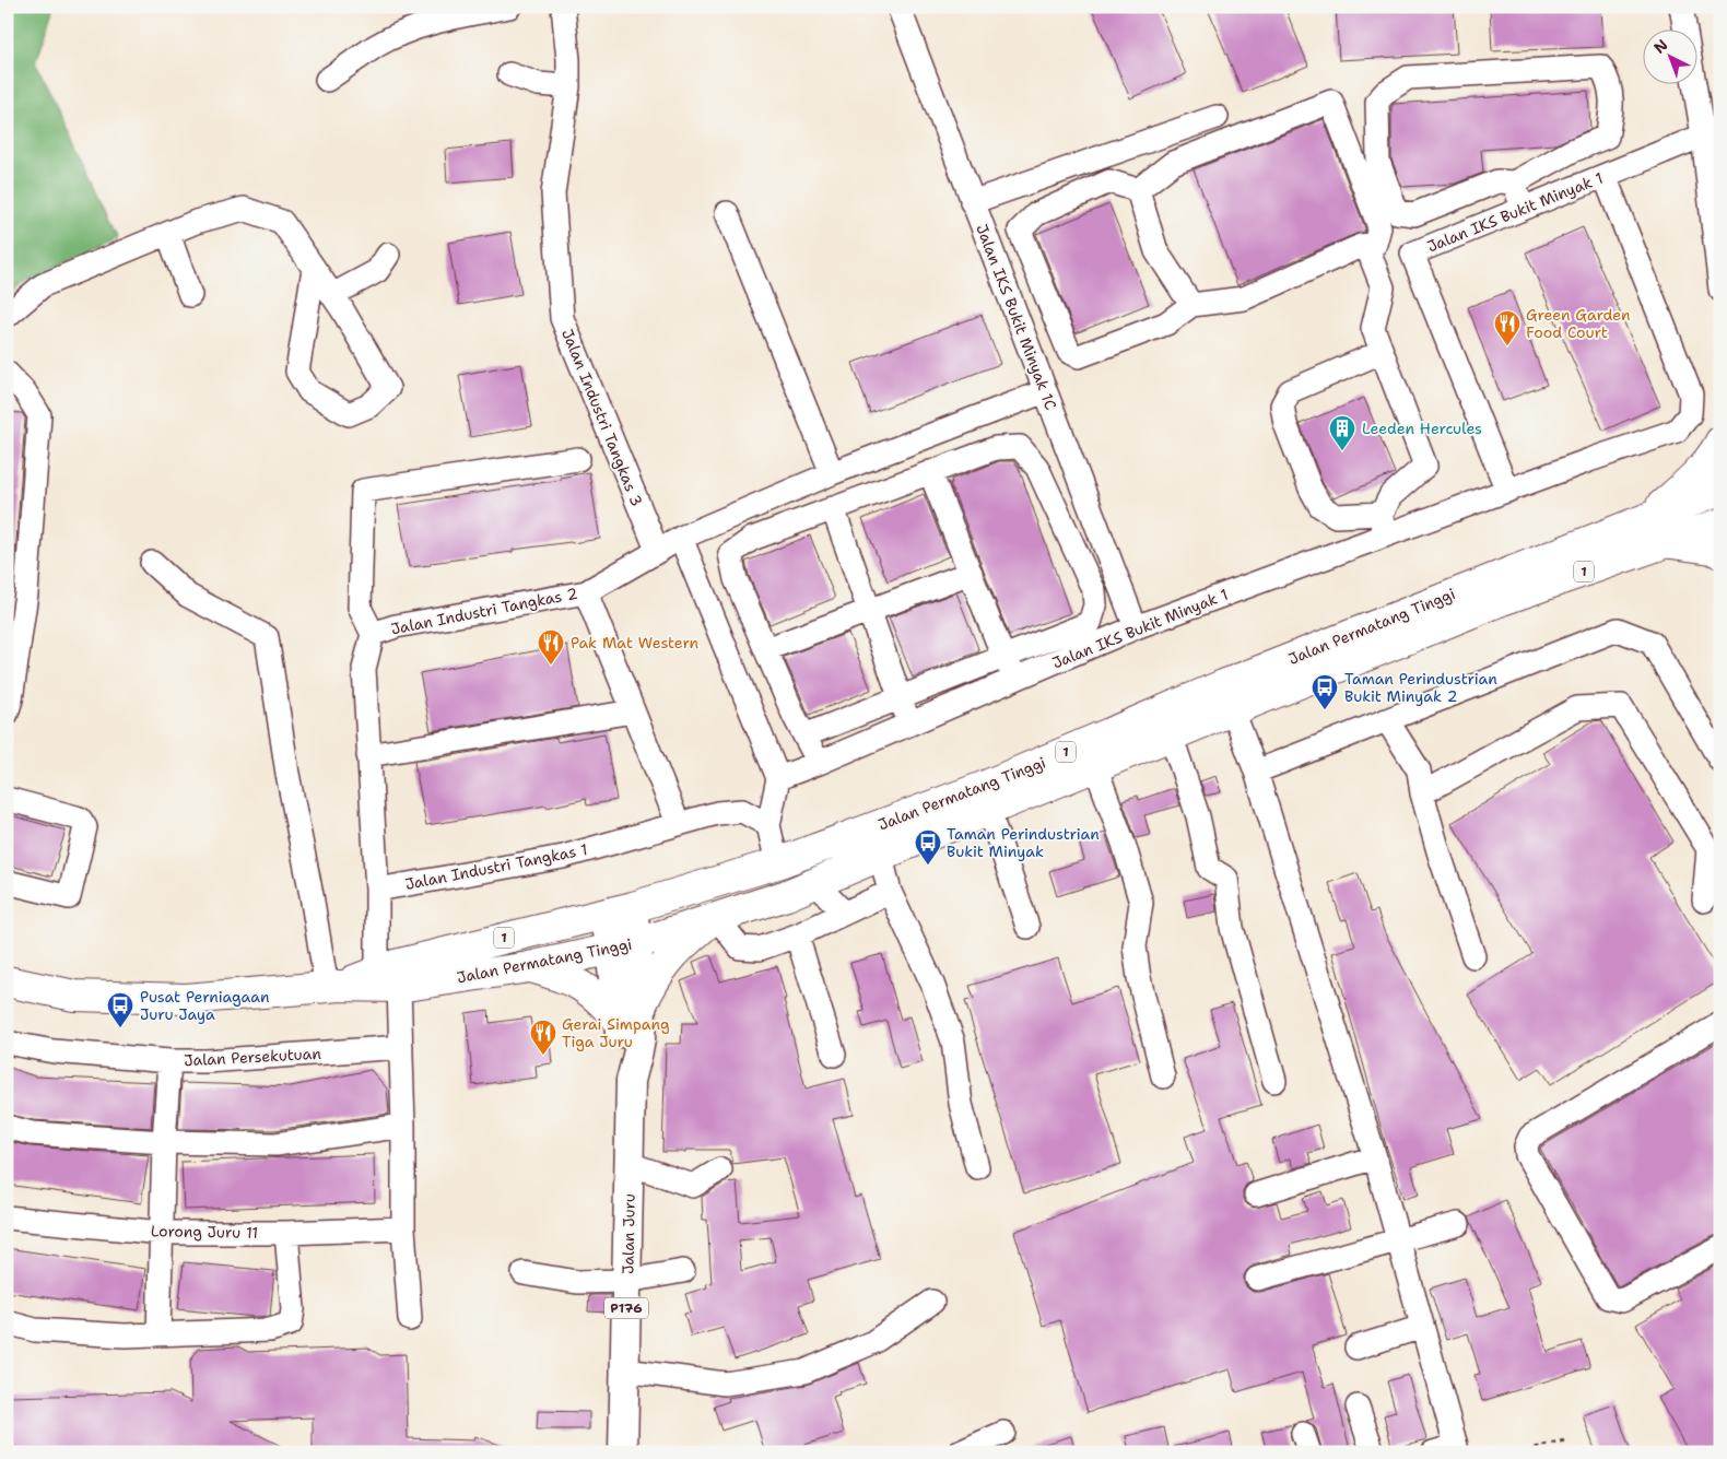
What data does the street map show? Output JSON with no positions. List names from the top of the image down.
{
  "streets": {
    "highway": ["1", "Jalan Permatang Tinggi"],
    "main road": ["Jalan Juru", "P176"],
    "street": [
      "Jalan IKS Bukit Minyak 1",
      "Jalan IKS Bukit Minyak 1C",
      "Jalan Industri Tangkas 3",
      "Jalan Industri Tangkas 2",
      "Jalan Industri Tangkas 1",
      "Jalan Persekutuan",
      "Lorong Juru 11"
    ]
  },
  "crossings": [
    ["Jalan IKS Bukit Minyak 1", "Jalan IKS Bukit Minyak 1C"],
    ["Jalan IKS Bukit Minyak 1C", "Jalan Industri Tangkas 2"],
    ["Jalan Industri Tangkas 3", "Jalan Industri Tangkas 2"],
    ["Jalan Permatang Tinggi", "Jalan Juru"]
  ],
  "places": {
    "restaurant": ["Green Garden Food Court", "Pak Mat Western", "Gerai Simpang Tiga Juru"],
    "building": ["Leeden Hercules"],
    "bus stop": ["Taman Perindustrian Bukit Minyak 2", "Taman Perindustrian Bukit Minyak", "Pusat Perniagaan Juru Jaya"]
  },
  "north": "top left"
}
